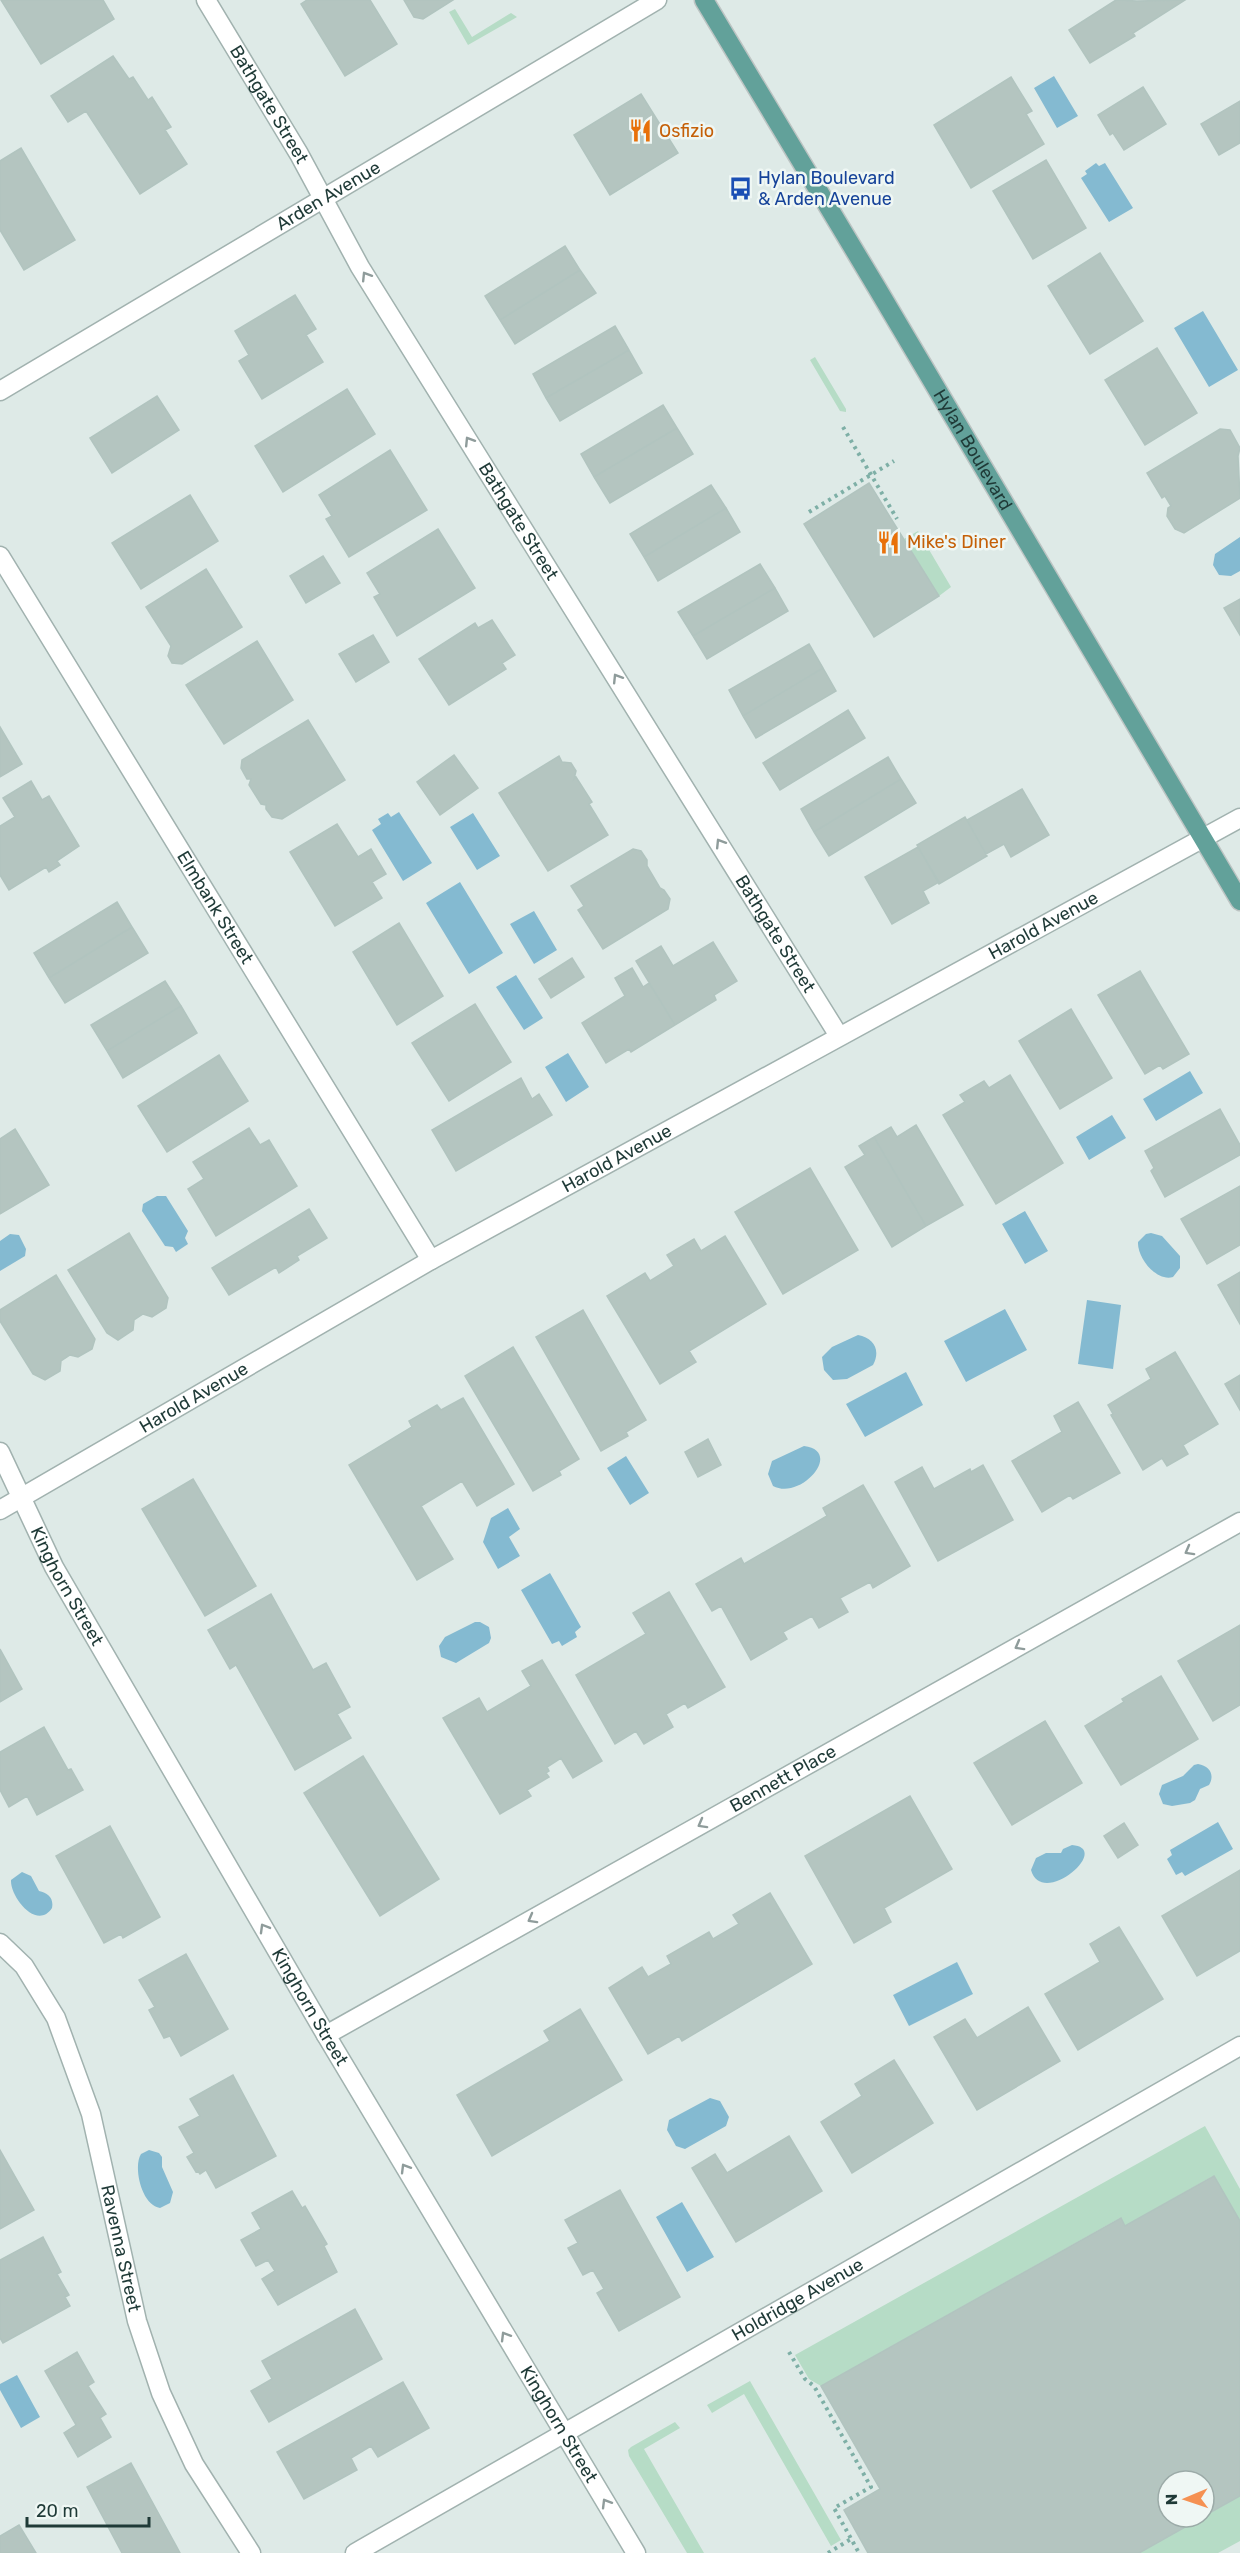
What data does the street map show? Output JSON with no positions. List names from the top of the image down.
{
  "streets": {
    "main road": ["Hylan Boulevard"],
    "street": [
      "Bathgate Street",
      "Arden Avenue",
      "Elmbank Street",
      "Harold Avenue",
      "Kinghorn Street",
      "Bennett Place",
      "Ravenna Street",
      "Holdridge Avenue"
    ]
  },
  "crossings": [
    ["Bathgate Street", "Arden Avenue"],
    ["Bathgate Street", "Harold Avenue"],
    ["Hylan Boulevard", "Harold Avenue"],
    ["Elmbank Street", "Harold Avenue"],
    ["Harold Avenue", "Kinghorn Street"],
    ["Kinghorn Street", "Bennett Place"],
    ["Kinghorn Street", "Holdridge Avenue"]
  ],
  "one_way": ["Bathgate Street", "Kinghorn Street", "Bennett Place"],
  "places": {
    "restaurant": ["Osfizio", "Mike's Diner"],
    "bus stop": ["Hylan Boulevard & Arden Avenue"]
  },
  "scale_bar": "20 m",
  "north": "left"
}
